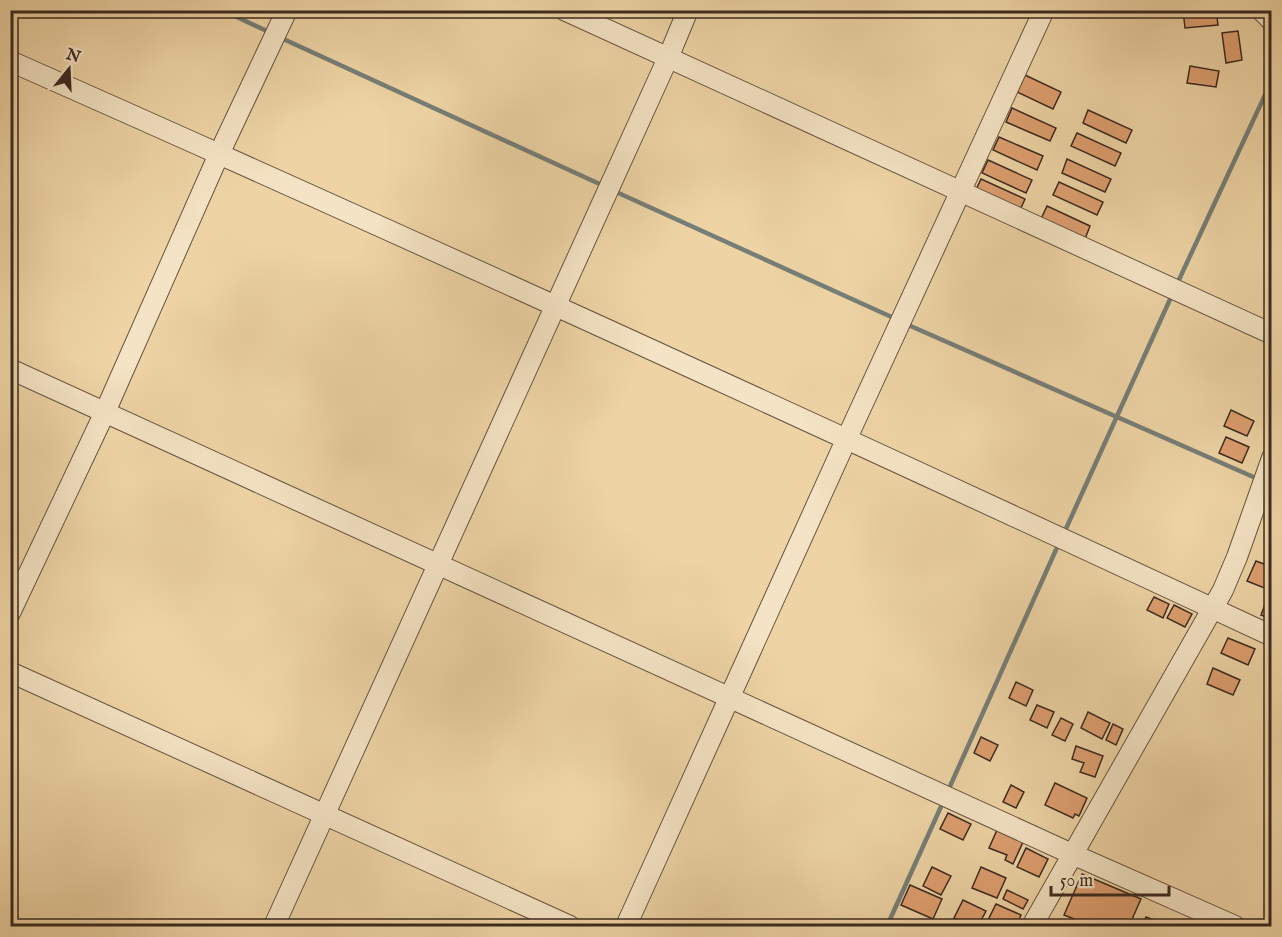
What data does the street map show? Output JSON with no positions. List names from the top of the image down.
{
  "scale_bar": "50 m",
  "north": "top"
}
